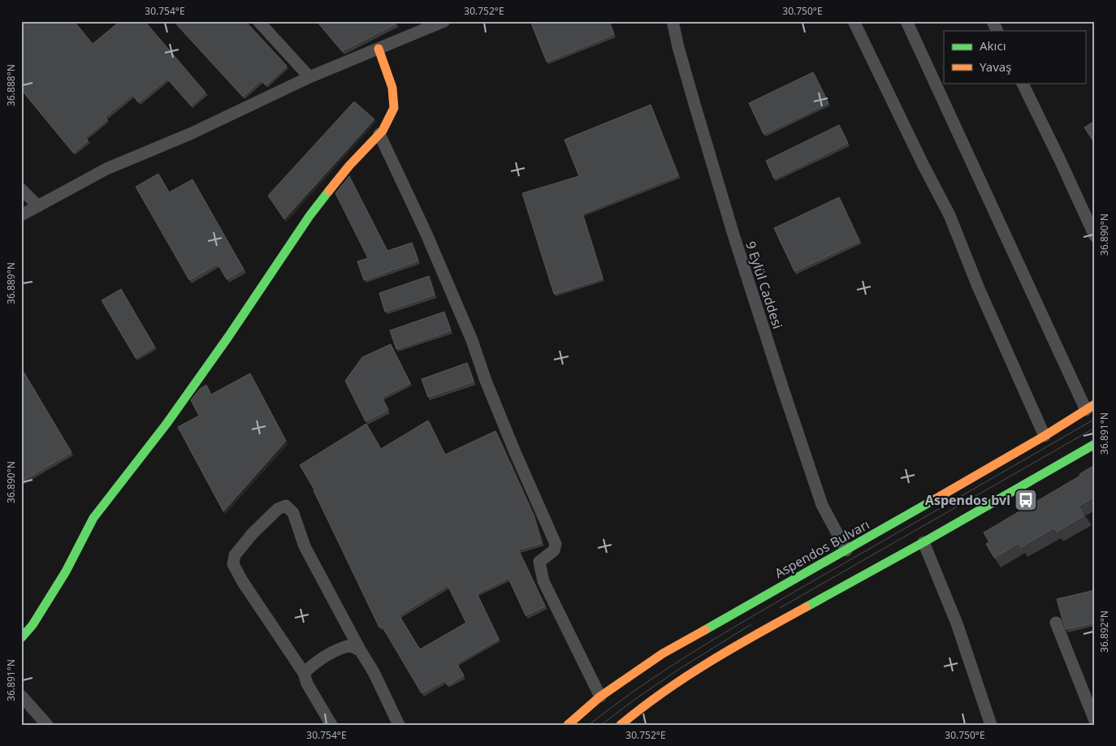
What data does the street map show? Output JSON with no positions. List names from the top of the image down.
{
  "streets": {
    "main road": ["Aspendos Bulvarı"],
    "street": ["9 Eylül Caddesi"]
  },
  "crossings": [
    ["9 Eylül Caddesi", "Aspendos Bulvarı"]
  ],
  "places": {
    "bus stop": ["Aspendos bvl"]
  },
  "legend": ["Akıcı", "Yavaş"],
  "coordinates": [
    "30.754°E",
    "30.752°E",
    "30.750°E",
    "36.888°N",
    "36.890°N",
    "36.889°N",
    "36.891°N",
    "36.892°N"
  ]
}
